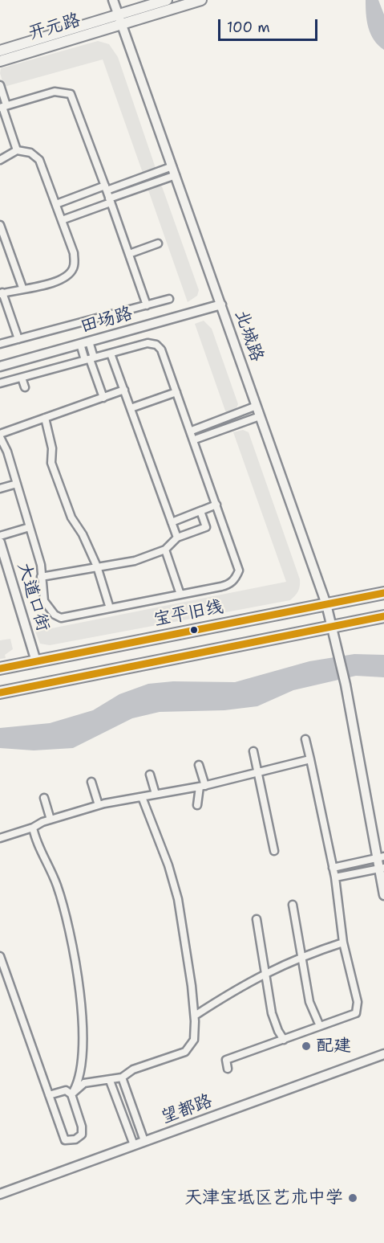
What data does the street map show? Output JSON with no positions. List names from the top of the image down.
{
  "streets": {
    "main road": ["开元路", "宝平旧线"],
    "street": [
      "田场路",
      "北城路",
      "大道口街",
      "望都路"
    ]
  },
  "crossings": [
    ["开元路", "北城路"],
    ["田场路", "北城路"],
    ["北城路", "宝平旧线"],
    ["大道口街", "宝平旧线"]
  ],
  "places": ["配建", "天津宝坻区艺术中学"],
  "scale_bar": "100 m"
}
